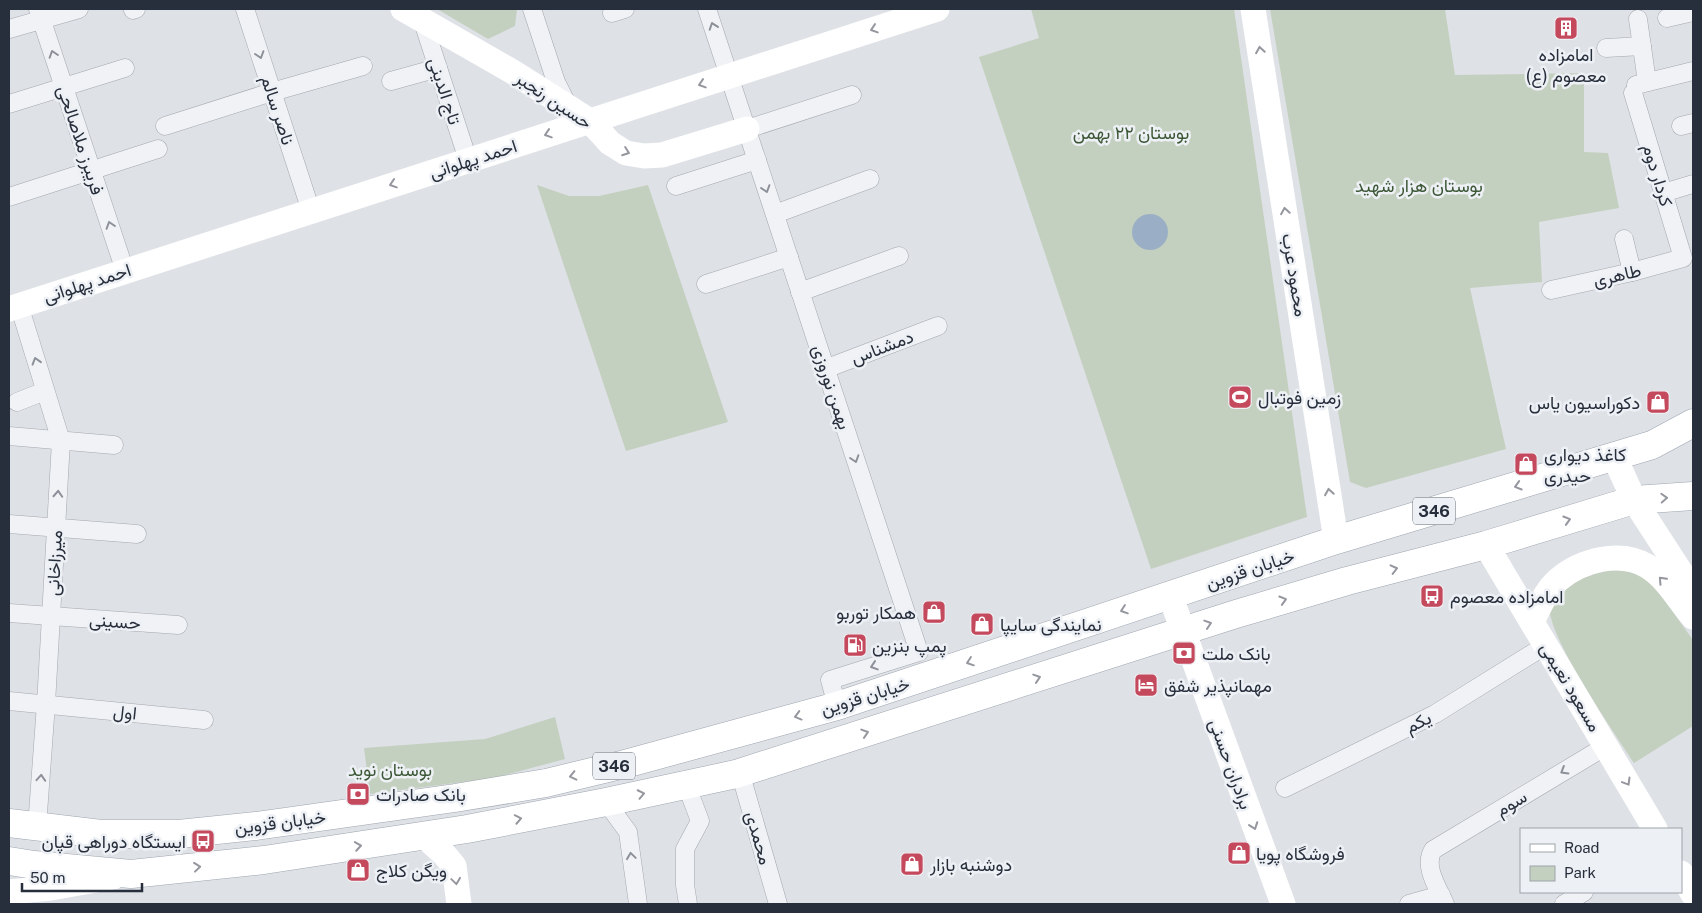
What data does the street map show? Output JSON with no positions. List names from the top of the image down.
{
  "streets": {
    "main road": [
      "حسین رنجبر",
      "احمد پهلوانی",
      "محمود عرب",
      "346",
      "خیابان قزوین",
      "مسعود نعیمی",
      "برادران حسنی"
    ],
    "street": [
      "تاج الدینی",
      "ناصر سالم",
      "فریبرز ملاصالحی",
      "کردار دوم",
      "طاهری",
      "دمشناس",
      "بهمن نوروزی",
      "میرزاخانی",
      "حسینی",
      "اول",
      "یکم",
      "سوم",
      "محمدی"
    ]
  },
  "crossings": [
    ["تاج الدینی", "حسین رنجبر"],
    ["تاج الدینی", "احمد پهلوانی"],
    ["حسین رنجبر", "احمد پهلوانی"],
    ["حسین رنجبر", "بهمن نوروزی"],
    ["ناصر سالم", "احمد پهلوانی"],
    ["فریبرز ملاصالحی", "احمد پهلوانی"],
    ["احمد پهلوانی", "بهمن نوروزی"],
    ["احمد پهلوانی", "میرزاخانی"],
    ["کردار دوم", "طاهری"],
    ["محمود عرب", "خیابان قزوین"],
    ["دمشناس", "بهمن نوروزی"],
    ["بهمن نوروزی", "خیابان قزوین"],
    ["میرزاخانی", "خیابان قزوین"],
    ["میرزاخانی", "حسینی"],
    ["میرزاخانی", "اول"],
    ["خیابان قزوین", "مسعود نعیمی"],
    ["خیابان قزوین", "برادران حسنی"],
    ["خیابان قزوین", "محمدی"],
    ["مسعود نعیمی", "یکم"],
    ["مسعود نعیمی", "سوم"]
  ],
  "one_way": [
    "ناصر سالم",
    "فریبرز ملاصالحی",
    "احمد پهلوانی",
    "محمود عرب",
    "میرزاخانی",
    "برادران حسنی",
    "سوم"
  ],
  "parks": ["بوستان ۲۲ بهمن", "بوستان هزار شهید", "بوستان نوید"],
  "places": {
    "building": ["امامزاده معصوم (ع)"],
    "sports": ["زمین فوتبال"],
    "shop": [
      "دکوراسیون یاس",
      "کاغذ دیواری حیدری",
      "همکار توربو",
      "نمایندگی سایپا",
      "فروشگاه پویا",
      "دوشنبه بازار",
      "ویگن کلاج"
    ],
    "bus stop": ["امامزاده معصوم", "ایستگاه دوراهی قپان"],
    "fuel station": ["پمپ بنزین"],
    "bank": ["بانک ملت", "بانک صادرات"],
    "hotel": ["مهمانپذیر شفق"]
  },
  "legend": ["Road", "Park"],
  "scale_bar": "50 m"
}
